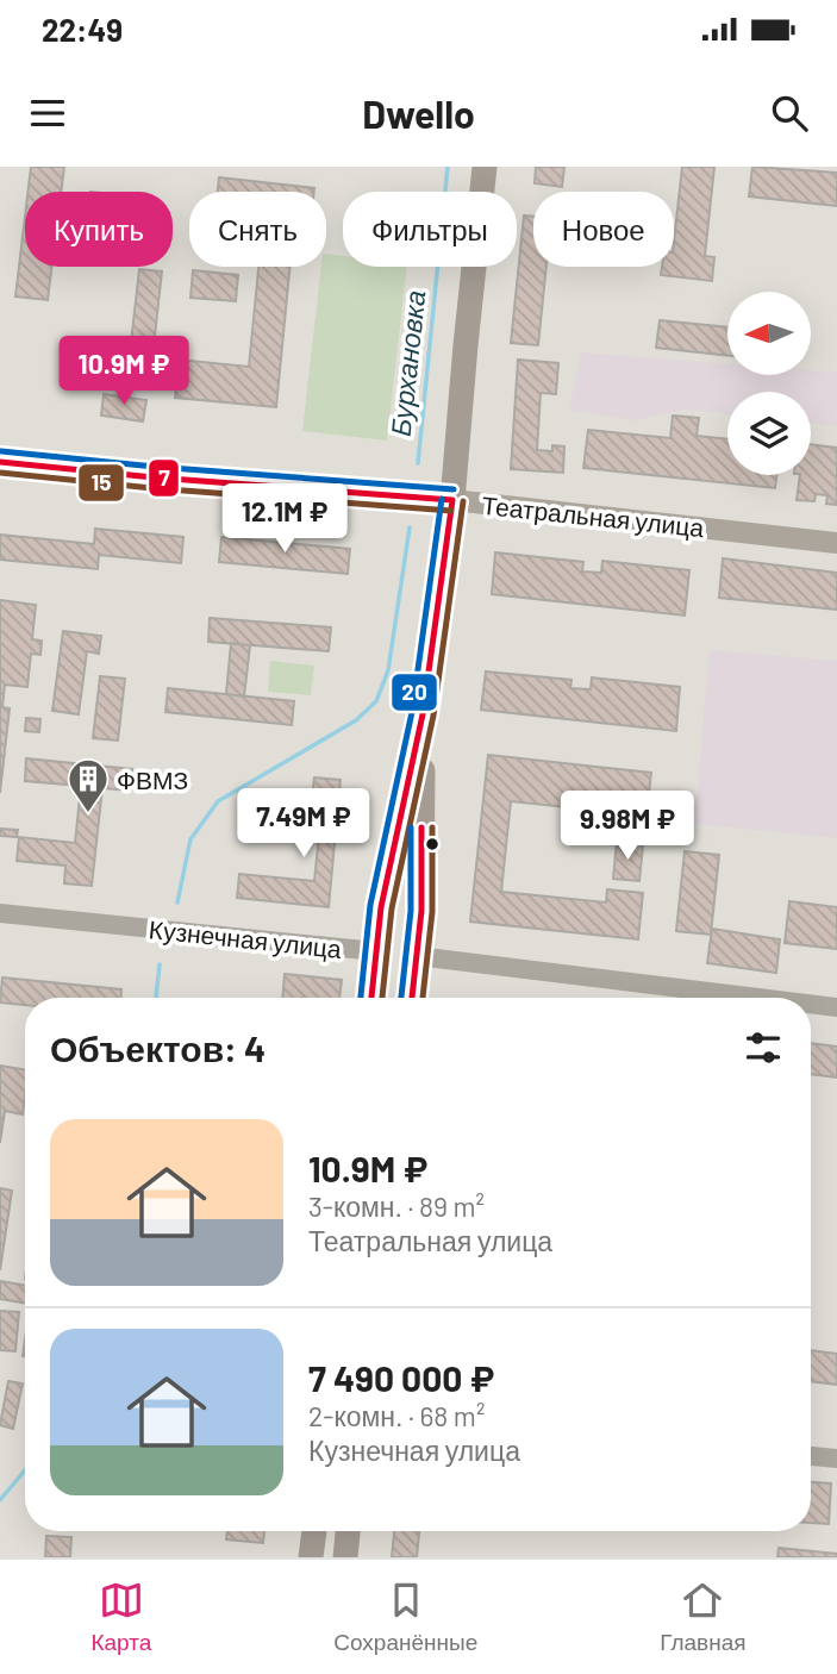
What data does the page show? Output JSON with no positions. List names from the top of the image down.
{
  "streets": {
    "main road": ["Театральная улица", "Кузнечная улица"]
  },
  "water": ["Бурхановка"],
  "places": {
    "building": ["ФВМЗ"]
  },
  "lines": ["transit line 20", "transit line 7", "transit line 15"],
  "north": "left",
  "page": {
    "status": "22:49",
    "header": "Dwello",
    "chip": [
      "Купить",
      "Снять",
      "Фильтры",
      "Новое"
    ],
    "price": [
      "10.9M ₽",
      "12.1M ₽",
      "7.49M ₽",
      "9.98M ₽"
    ],
    "heading": "Объектов: 4",
    "list": [
      {
        "name": "10.9M ₽",
        "note": "3-комн. · 89 m² · Театральная улица"
      },
      {
        "name": "7 490 000 ₽",
        "note": "2-комн. · 68 m² · Кузнечная улица"
      }
    ],
    "tabs": ["Карта", "Сохранённые", "Главная"]
  }
}
